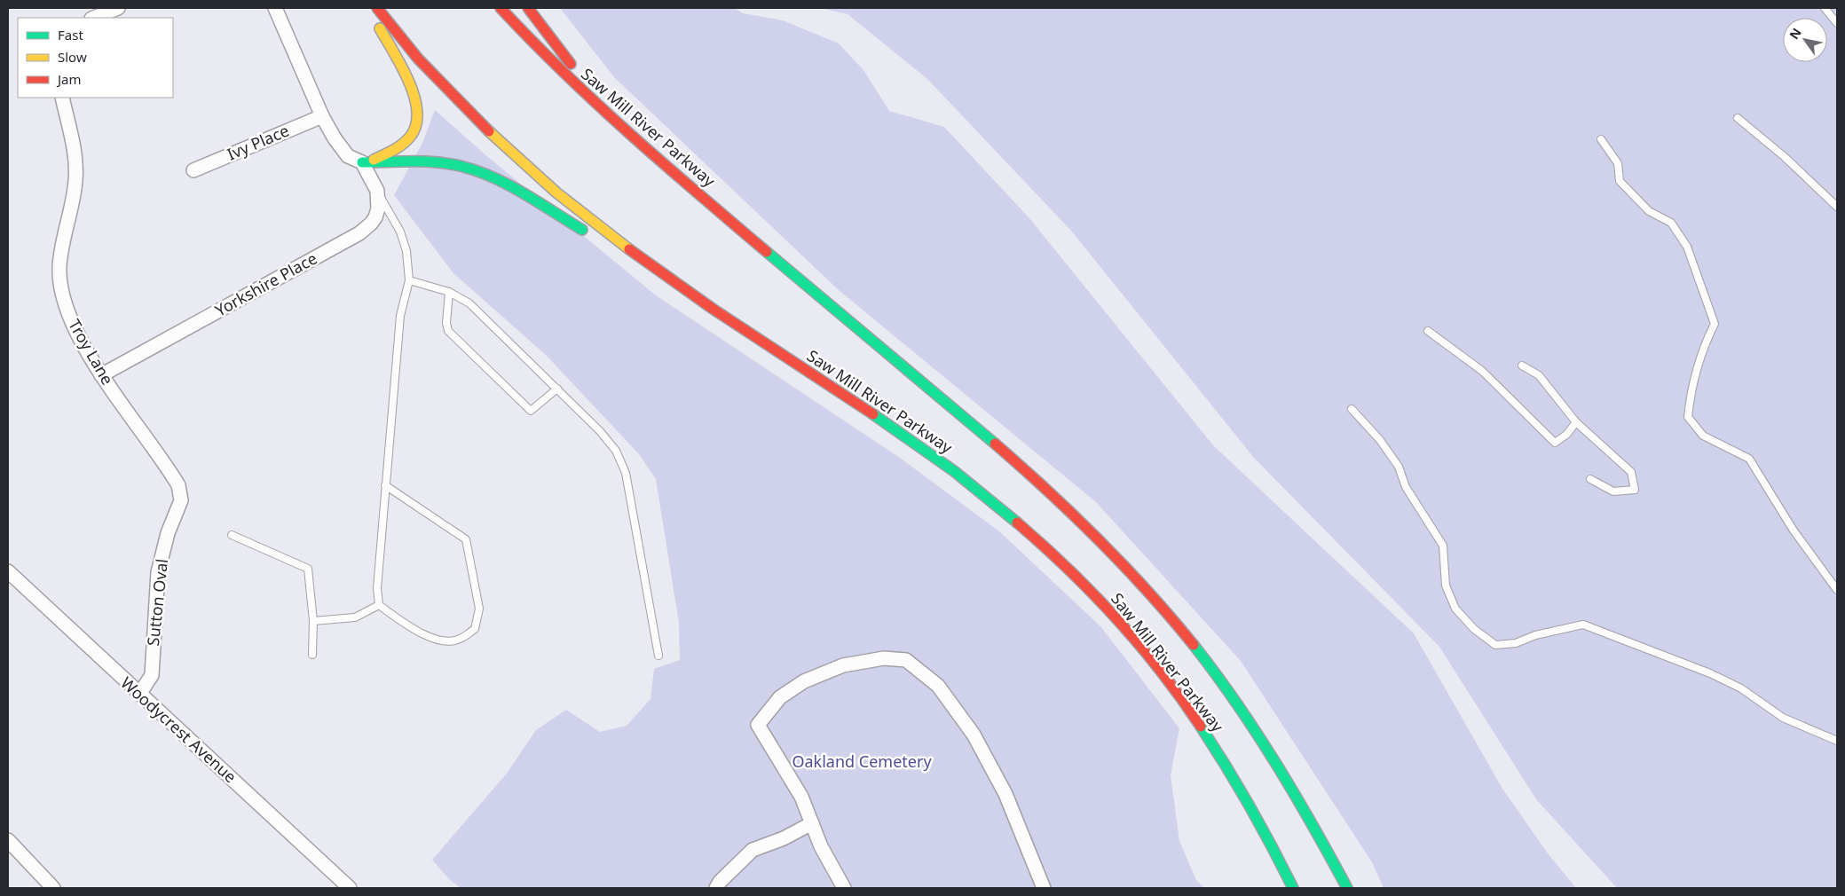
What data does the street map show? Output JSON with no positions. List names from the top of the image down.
{
  "streets": {
    "highway": ["Saw Mill River Parkway"],
    "street": [
      "Ivy Place",
      "Yorkshire Place",
      "Troy Lane",
      "Sutton Oval",
      "Woodycrest Avenue"
    ]
  },
  "crossings": [
    ["Yorkshire Place", "Troy Lane"],
    ["Troy Lane", "Sutton Oval"],
    ["Sutton Oval", "Woodycrest Avenue"]
  ],
  "parks": ["Oakland Cemetery"],
  "legend": ["Fast", "Slow", "Jam"],
  "north": "top left"
}
